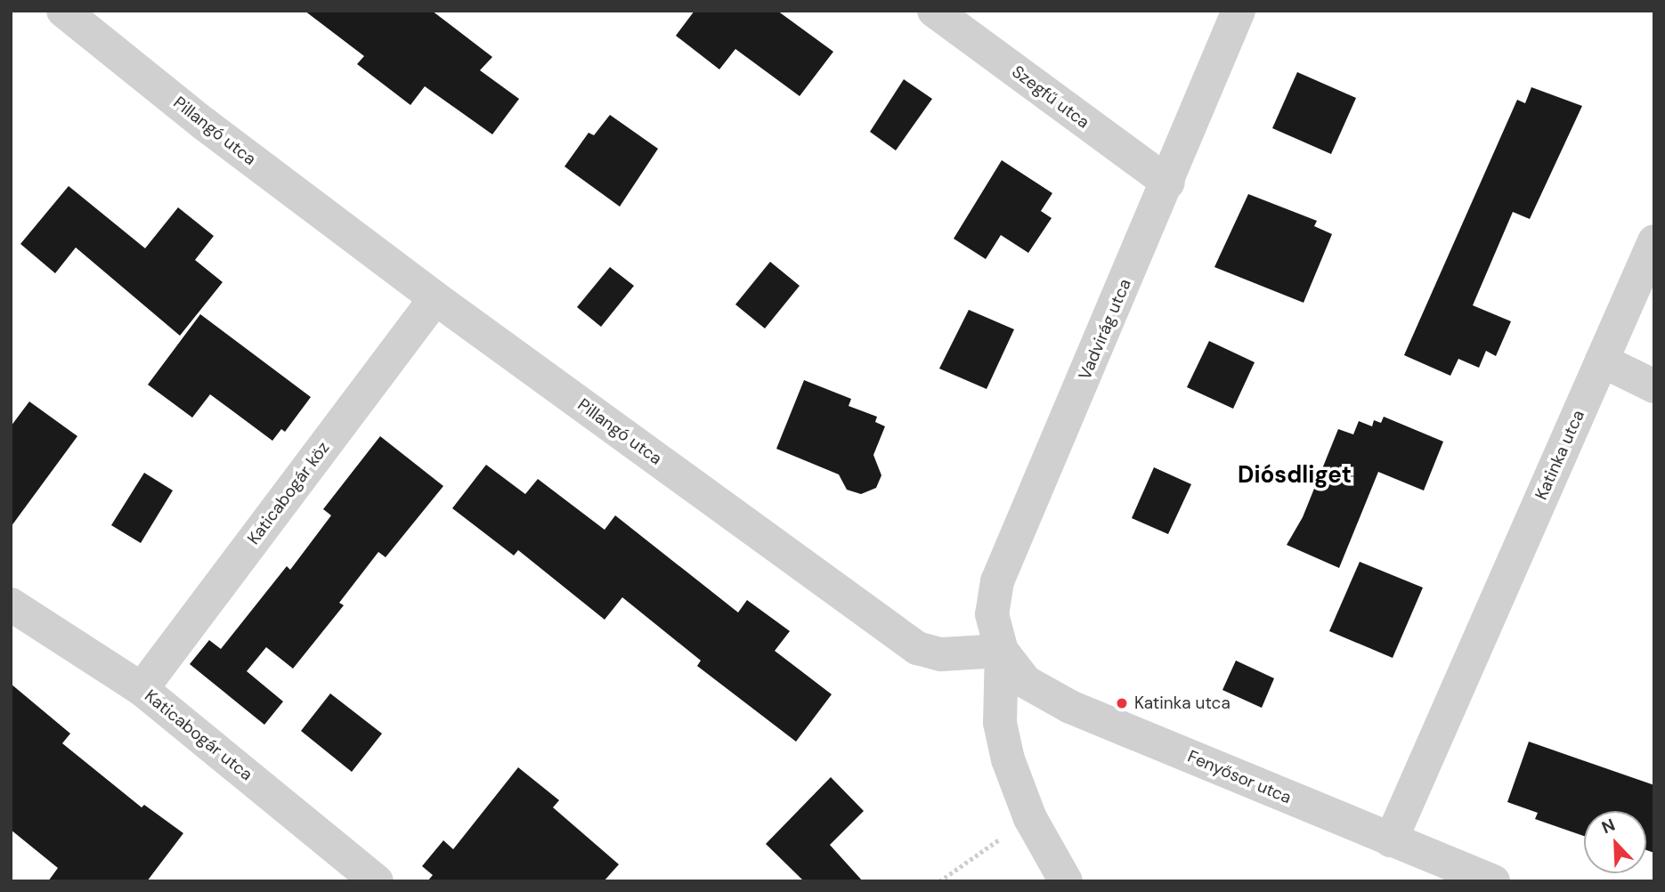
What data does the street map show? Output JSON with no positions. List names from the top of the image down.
{
  "streets": {
    "street": [
      "Szegfű utca",
      "Pillangó utca",
      "Vadvirág utca",
      "Katinka utca",
      "Katicabogár köz",
      "Katicabogár utca",
      "Fenyősor utca"
    ]
  },
  "crossings": [
    ["Szegfű utca", "Vadvirág utca"],
    ["Pillangó utca", "Vadvirág utca"],
    ["Pillangó utca", "Katicabogár köz"],
    ["Pillangó utca", "Fenyősor utca"],
    ["Vadvirág utca", "Fenyősor utca"],
    ["Katinka utca", "Fenyősor utca"],
    ["Katicabogár köz", "Katicabogár utca"]
  ],
  "districts": ["Diósdliget"],
  "places": ["Katinka utca"],
  "north": "top left"
}
